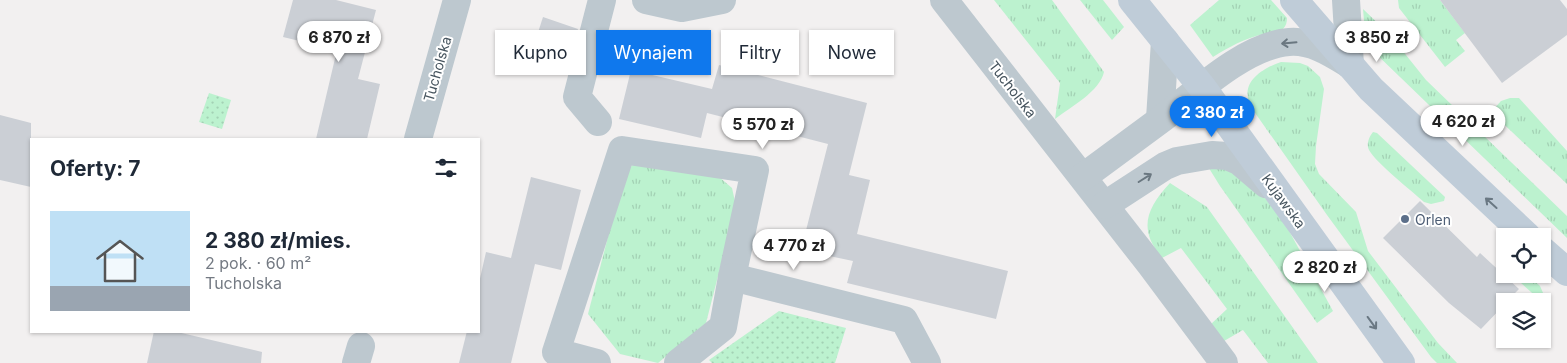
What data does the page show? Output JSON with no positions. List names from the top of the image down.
{
  "streets": {
    "main road": ["Kujawska"],
    "street": ["Tucholska"]
  },
  "places": ["Orlen"],
  "page": {
    "price": [
      "6 870 zł",
      "3 850 zł",
      "2 380 zł",
      "4 620 zł",
      "5 570 zł",
      "4 770 zł",
      "2 820 zł"
    ],
    "chip": [
      "Kupno",
      "Wynajem",
      "Filtry",
      "Nowe"
    ],
    "heading": "Oferty: 7",
    "list": [
      {
        "name": "2 380 zł/mies.",
        "note": "2 pok. · 60 m² · Tucholska"
      }
    ]
  }
}
